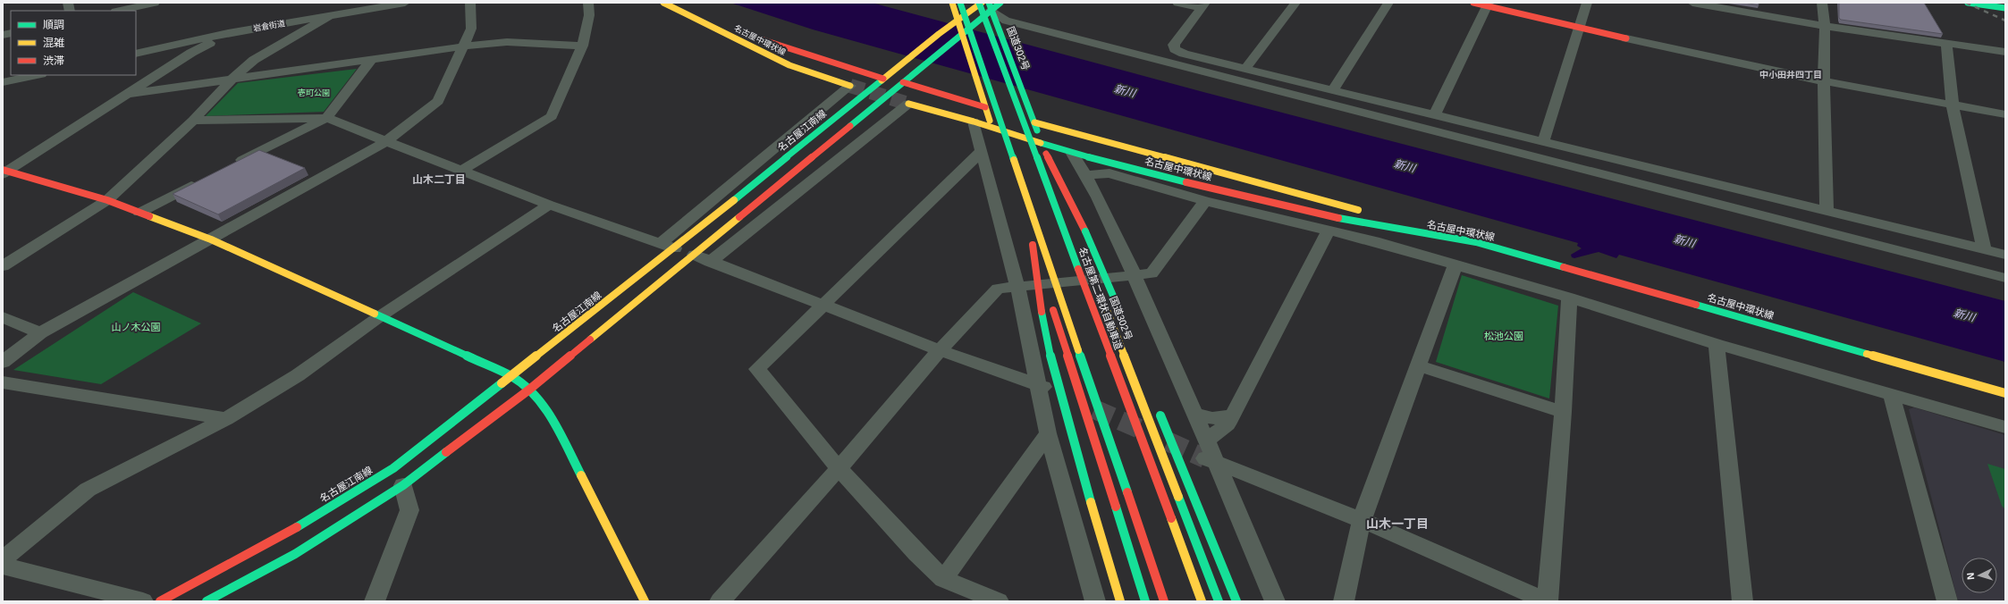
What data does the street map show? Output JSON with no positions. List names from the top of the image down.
{
  "streets": {
    "main road": [
      "名古屋中環状線",
      "国道302号",
      "名古屋江南線",
      "名古屋第二環状自動車道"
    ],
    "street": ["岩倉街道"]
  },
  "crossings": [
    ["国道302号", "名古屋江南線"],
    ["国道302号", "名古屋第二環状自動車道"],
    ["名古屋江南線", "名古屋第二環状自動車道"]
  ],
  "districts": ["中小田井四丁目", "山木二丁目", "山木一丁目"],
  "water": ["新川"],
  "parks": ["壱町公園", "山ノ木公園", "松池公園"],
  "legend": ["順調", "混雑", "渋滞"],
  "north": "left"
}
